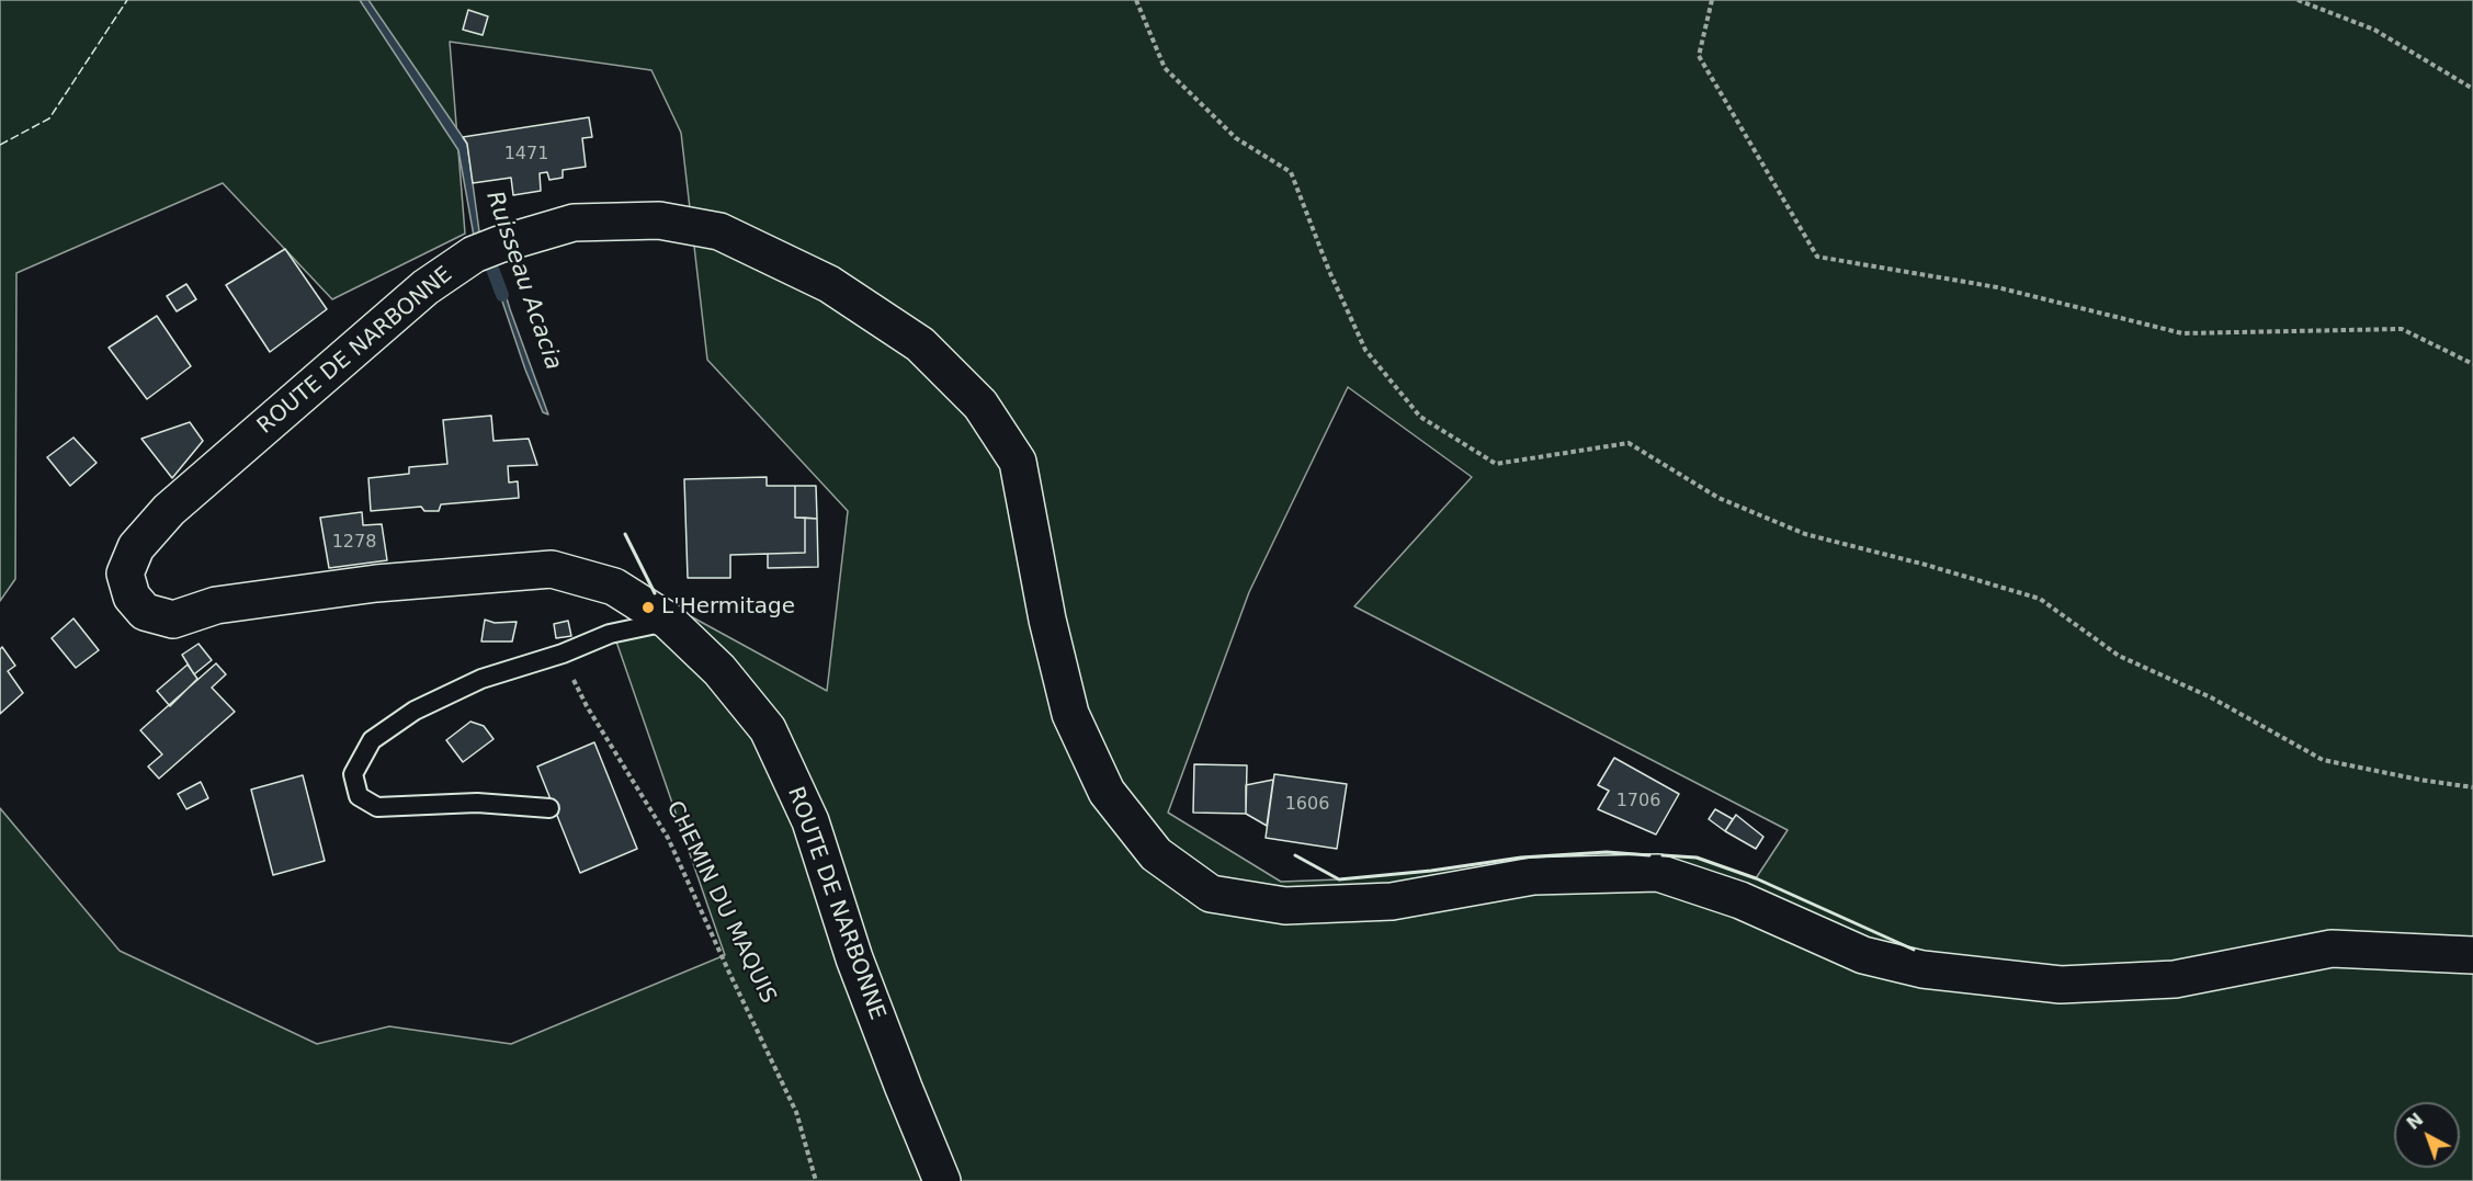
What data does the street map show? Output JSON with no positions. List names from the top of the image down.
{
  "streets": {
    "street": ["ROUTE DE NARBONNE"],
    "path": ["CHEMIN DU MAQUIS"]
  },
  "water": ["Ruisseau Acacia"],
  "places": ["L'Hermitage"],
  "house_numbers": [
    "1471",
    "1278",
    "1706",
    "1606"
  ],
  "north": "top left"
}
